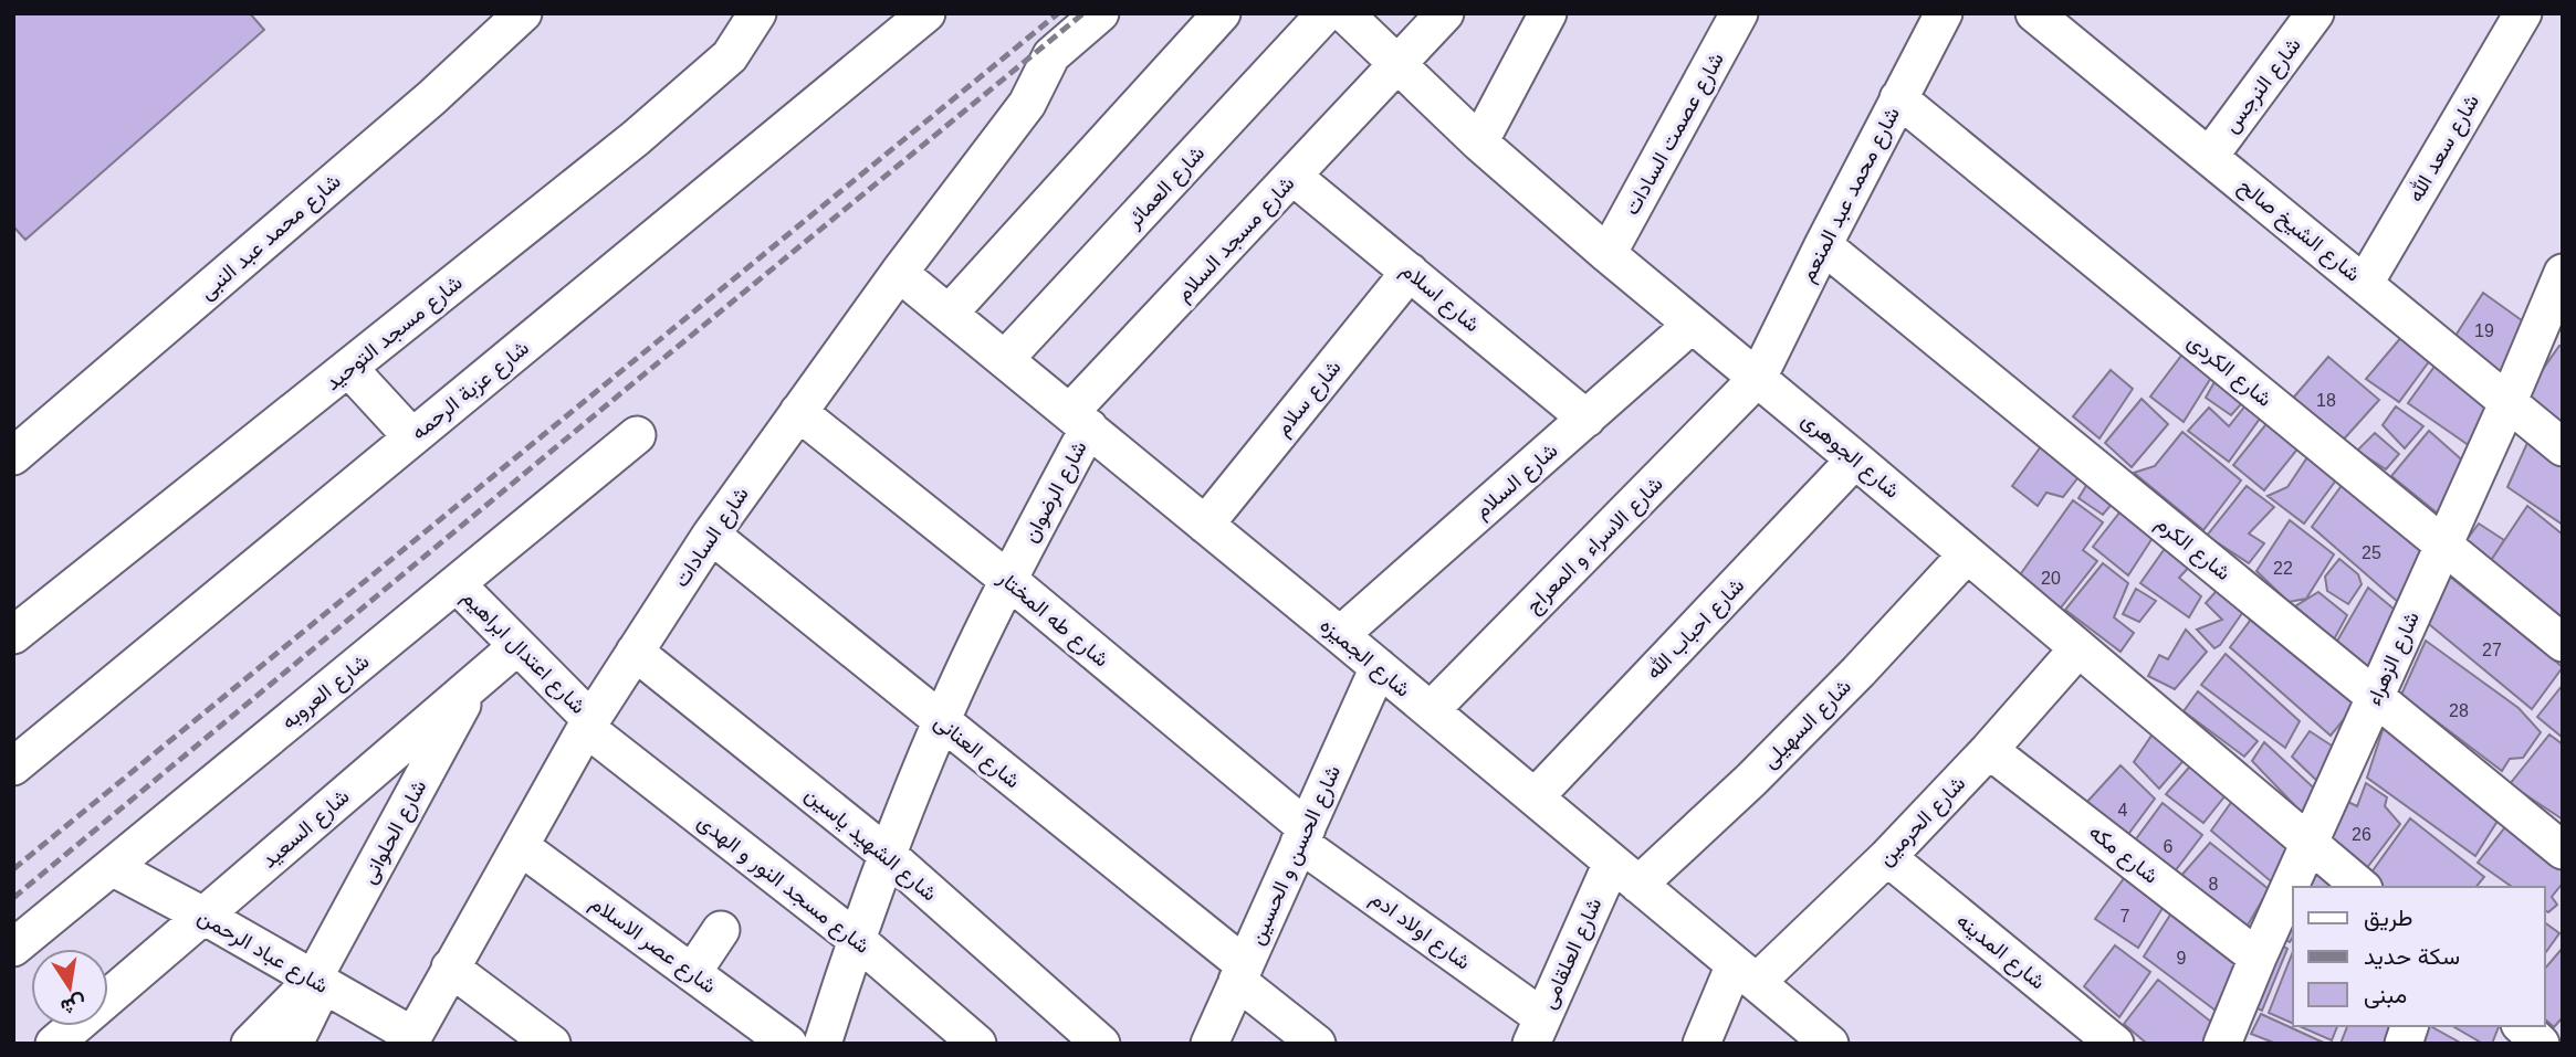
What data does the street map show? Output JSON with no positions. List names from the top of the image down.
{
  "streets": {
    "street": [
      "شارع النرجس",
      "شارع عصمت السادات",
      "شارع سعد الله",
      "شارع العمائر",
      "شارع محمد عبد المنعم",
      "شارع الشيخ صالح",
      "شارع محمد عبد النبى",
      "شارع مسجد السلام",
      "شارع اسلام",
      "شارع مسجد التوحيد",
      "شارع الكردى",
      "شارع عزبة الرحمه",
      "شارع سلام",
      "شارع الجوهرى",
      "شارع السلام",
      "شارع الرضوان",
      "شارع السادات",
      "شارع الاسراء و المعراج",
      "شارع الكرم",
      "شارع طه المختار",
      "شارع احباب الله",
      "شارع اعتدال ابراهيم",
      "شارع الجميزه",
      "شارع الزهراء",
      "شارع العروبه",
      "شارع السهيلى",
      "شارع العنانى",
      "شارع الحرمين",
      "شارع السعيد",
      "شارع الحلوانى",
      "شارع الشهيد ياسين",
      "شارع مكه",
      "شارع الحسن و الحسين",
      "شارع مسجد النور و الهدى",
      "شارع اولاد ادم",
      "شارع عصر الاسلام",
      "شارع عباد الرحمن",
      "شارع المدينه",
      "شارع العلقامى"
    ]
  },
  "crossings": [
    ["شارع النرجس", "شارع الشيخ صالح"],
    ["شارع عصمت السادات", "شارع الجوهرى"],
    ["شارع سعد الله", "شارع الشيخ صالح"],
    ["شارع العمائر", "شارع الجميزه"],
    ["شارع محمد عبد المنعم", "شارع الكردى"],
    ["شارع محمد عبد المنعم", "شارع الجوهرى"],
    ["شارع محمد عبد المنعم", "شارع الاسراء و المعراج"],
    ["شارع محمد عبد المنعم", "شارع الكرم"],
    ["شارع الشيخ صالح", "شارع الزهراء"],
    ["شارع مسجد السلام", "شارع اسلام"],
    ["شارع مسجد السلام", "شارع الجوهرى"],
    ["شارع مسجد السلام", "شارع الرضوان"],
    ["شارع مسجد السلام", "شارع الجميزه"],
    ["شارع اسلام", "شارع سلام"],
    ["شارع اسلام", "شارع السلام"],
    ["شارع الكردى", "شارع الزهراء"],
    ["شارع سلام", "شارع الجميزه"],
    ["شارع الجوهرى", "شارع السلام"],
    ["شارع الجوهرى", "شارع الاسراء و المعراج"],
    ["شارع الجوهرى", "شارع احباب الله"],
    ["شارع الجوهرى", "شارع الزهراء"],
    ["شارع الجوهرى", "شارع السهيلى"],
    ["شارع الجوهرى", "شارع الحرمين"],
    ["شارع السلام", "شارع الجميزه"],
    ["شارع الرضوان", "شارع طه المختار"],
    ["شارع الرضوان", "شارع الجميزه"],
    ["شارع الرضوان", "شارع العنانى"],
    ["شارع الرضوان", "شارع الشهيد ياسين"],
    ["شارع الرضوان", "شارع مسجد النور و الهدى"],
    ["شارع السادات", "شارع طه المختار"],
    ["شارع السادات", "شارع اعتدال ابراهيم"],
    ["شارع السادات", "شارع الجميزه"],
    ["شارع السادات", "شارع العنانى"],
    ["شارع السادات", "شارع الشهيد ياسين"],
    ["شارع السادات", "شارع مسجد النور و الهدى"],
    ["شارع السادات", "شارع عصر الاسلام"],
    ["شارع السادات", "شارع عباد الرحمن"],
    ["شارع الاسراء و المعراج", "شارع الجميزه"],
    ["شارع الكرم", "شارع الزهراء"],
    ["شارع طه المختار", "شارع الحسن و الحسين"],
    ["شارع طه المختار", "شارع اولاد ادم"],
    ["شارع احباب الله", "شارع الجميزه"],
    ["شارع اعتدال ابراهيم", "شارع العروبه"],
    ["شارع اعتدال ابراهيم", "شارع السعيد"],
    ["شارع اعتدال ابراهيم", "شارع مسجد النور و الهدى"],
    ["شارع الجميزه", "شارع السهيلى"],
    ["شارع الجميزه", "شارع الحرمين"],
    ["شارع الجميزه", "شارع الحسن و الحسين"],
    ["شارع الجميزه", "شارع العلقامى"],
    ["شارع الزهراء", "شارع مكه"],
    ["شارع العروبه", "شارع عباد الرحمن"],
    ["شارع السهيلى", "شارع العلقامى"],
    ["شارع العنانى", "شارع الحسن و الحسين"],
    ["شارع الحرمين", "شارع مكه"],
    ["شارع الحرمين", "شارع المدينه"],
    ["شارع السعيد", "شارع الحلوانى"],
    ["شارع السعيد", "شارع عباد الرحمن"],
    ["شارع الحلوانى", "شارع عباد الرحمن"],
    ["شارع الحسن و الحسين", "شارع اولاد ادم"],
    ["شارع اولاد ادم", "شارع العلقامى"]
  ],
  "house_numbers": [
    "19",
    "18",
    "25",
    "22",
    "20",
    "27",
    "28",
    "4",
    "26",
    "6",
    "8",
    "7",
    "9"
  ],
  "legend": ["طريق", "سكة حديد", "مبنى"],
  "north": "bottom"
}
